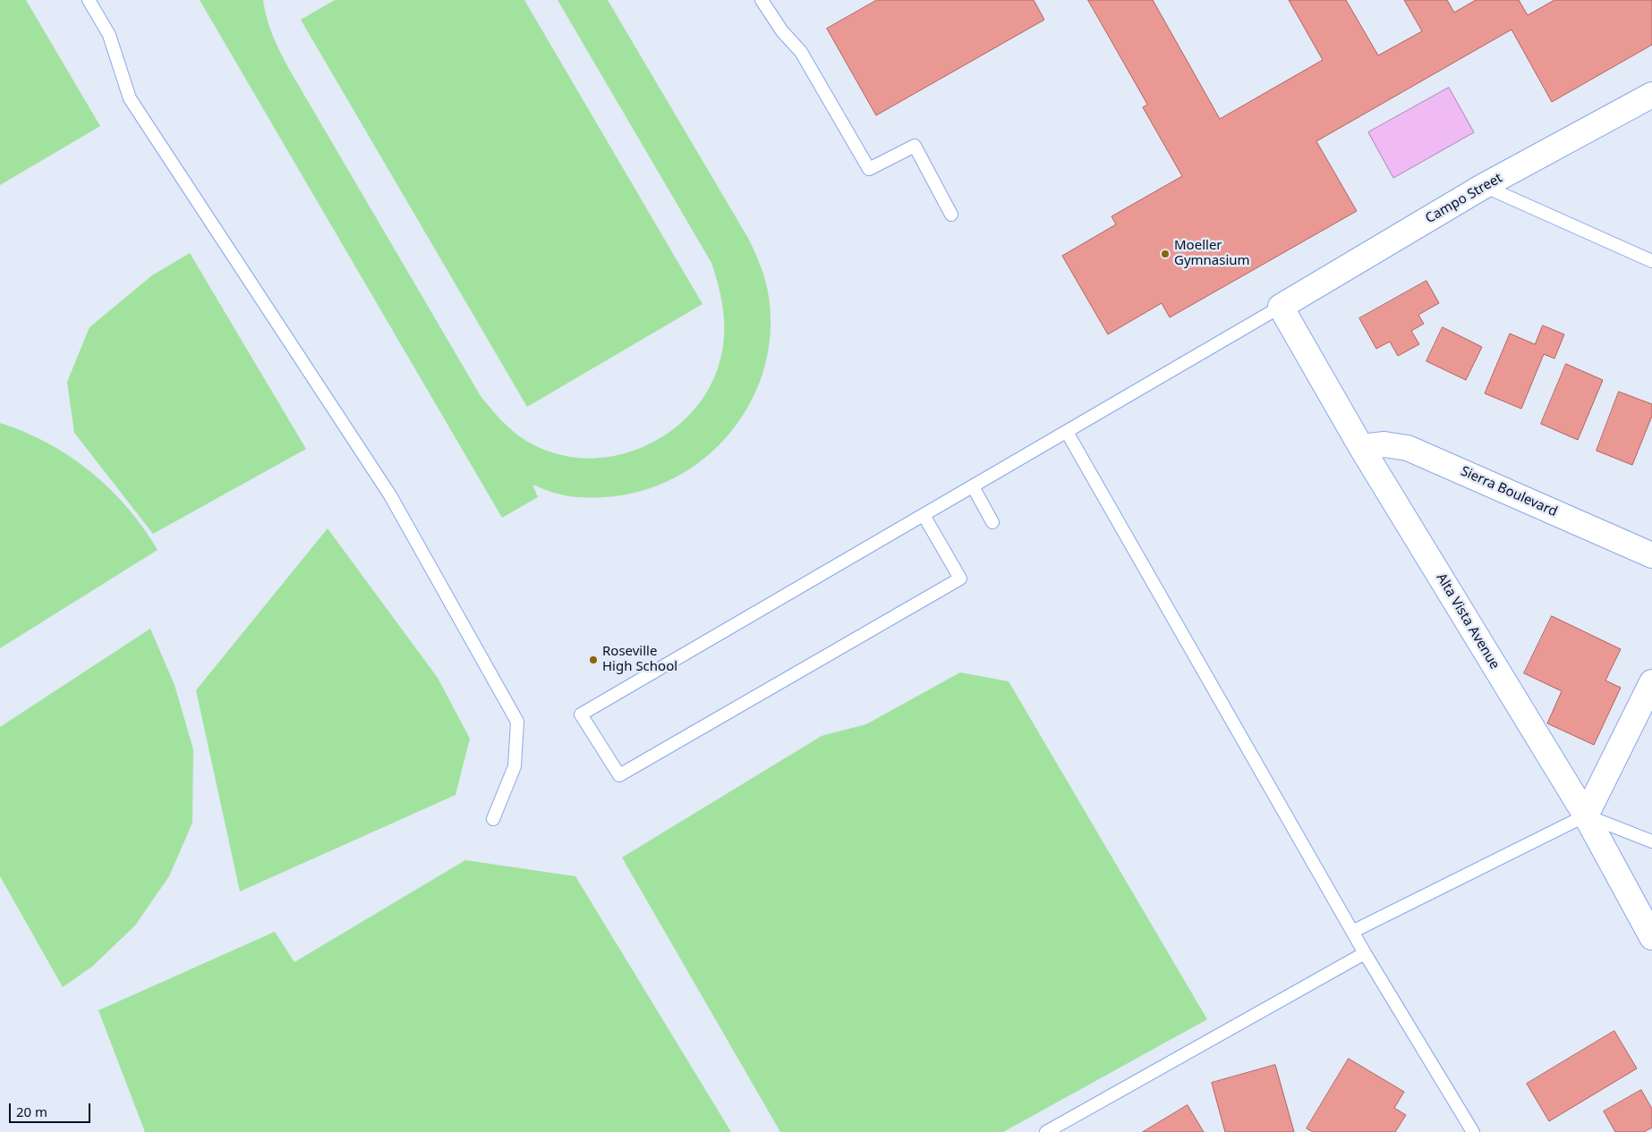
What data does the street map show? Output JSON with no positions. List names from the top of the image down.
{
  "streets": {
    "street": ["Campo Street", "Sierra Boulevard", "Alta Vista Avenue"]
  },
  "crossings": [
    ["Campo Street", "Alta Vista Avenue"],
    ["Sierra Boulevard", "Alta Vista Avenue"]
  ],
  "places": ["Moeller Gymnasium", "Roseville High School"],
  "scale_bar": "20 m"
}
